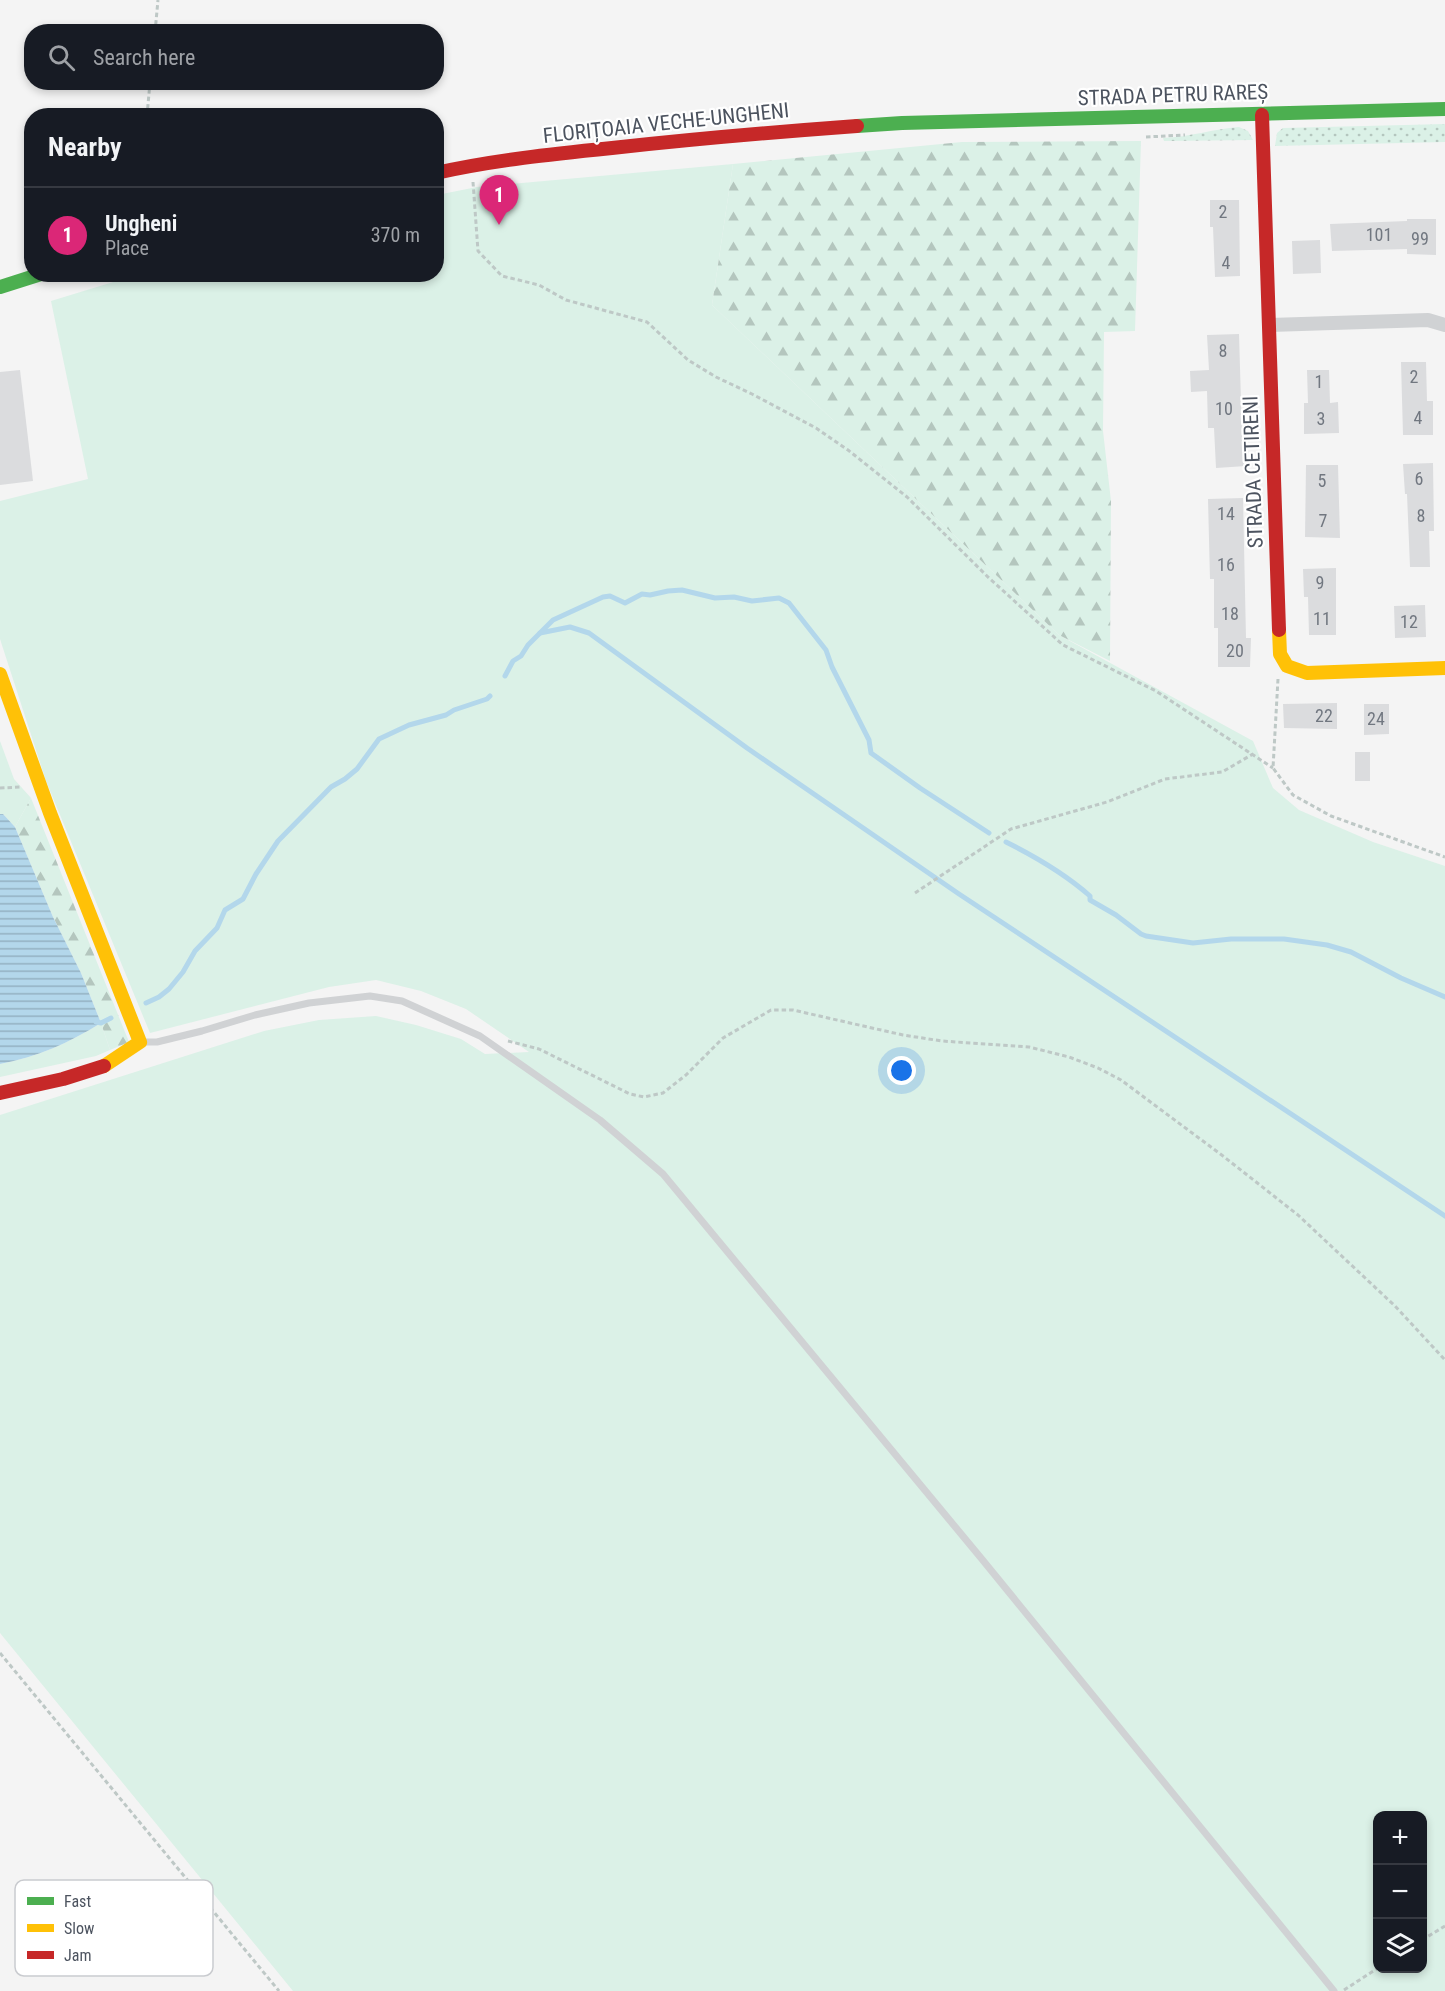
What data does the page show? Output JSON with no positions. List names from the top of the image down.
{
  "streets": {
    "street": ["STRADA PETRU RAREȘ", "FLORIȚOAIA VECHE-UNGHENI", "STRADA CETIRENI"]
  },
  "crossings": [
    ["STRADA PETRU RAREȘ", "FLORIȚOAIA VECHE-UNGHENI"],
    ["STRADA PETRU RAREȘ", "STRADA CETIRENI"]
  ],
  "house_numbers": [
    "2",
    "101",
    "99",
    "4",
    "8",
    "2",
    "1",
    "10",
    "4",
    "3",
    "6",
    "5",
    "14",
    "8",
    "7",
    "16",
    "9",
    "18",
    "11",
    "12",
    "20",
    "22",
    "24"
  ],
  "legend": ["Fast", "Slow", "Jam"],
  "page": {
    "search": "Search here",
    "heading": "Nearby",
    "pins": "1",
    "list": [
      {
        "mark": "1",
        "name": "Ungheni",
        "note": "Place",
        "value": "370 m"
      }
    ],
    "map_buttons": ["+", "−"]
  }
}
